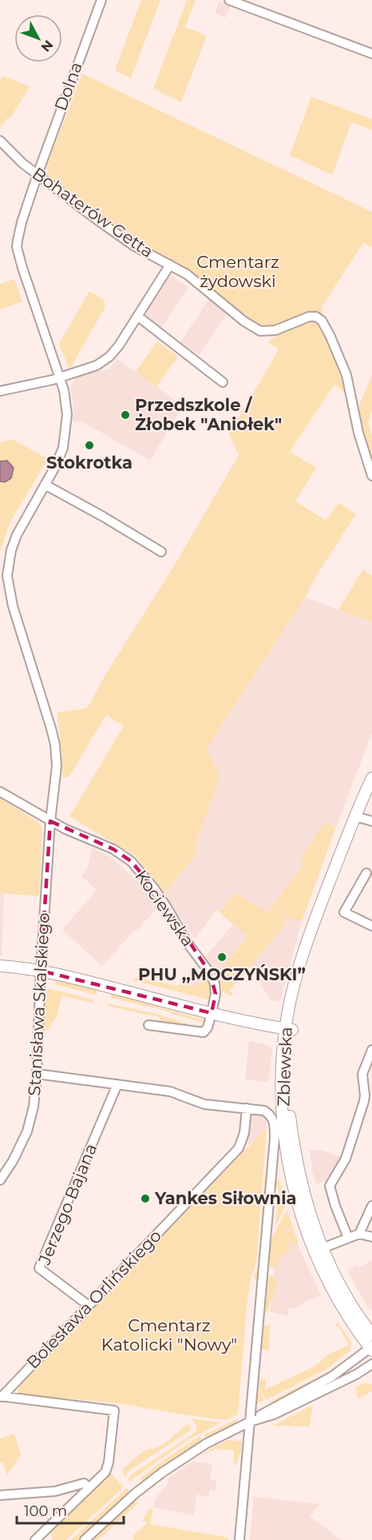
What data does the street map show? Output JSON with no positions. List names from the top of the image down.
{
  "streets": {
    "main road": ["Zblewska"],
    "street": [
      "Dolna",
      "Bohaterów Getta",
      "Kociewska",
      "Stanisława Skalskiego",
      "Jerzego Bajana",
      "Bolesława Orlińskiego"
    ]
  },
  "crossings": [
    ["Dolna", "Bohaterów Getta"],
    ["Dolna", "Stanisława Skalskiego"],
    ["Kociewska", "Stanisława Skalskiego"],
    ["Jerzego Bajana", "Bolesława Orlińskiego"]
  ],
  "parks": ["Cmentarz żydowski", "Cmentarz Katolicki \"Nowy\""],
  "places": [
    "Przedszkole / Żłobek \"Aniołek\"",
    "Stokrotka",
    "PHU ,,MOCZYŃSKI”",
    "Yankes Siłownia"
  ],
  "scale_bar": "100 m",
  "north": "bottom right"
}
